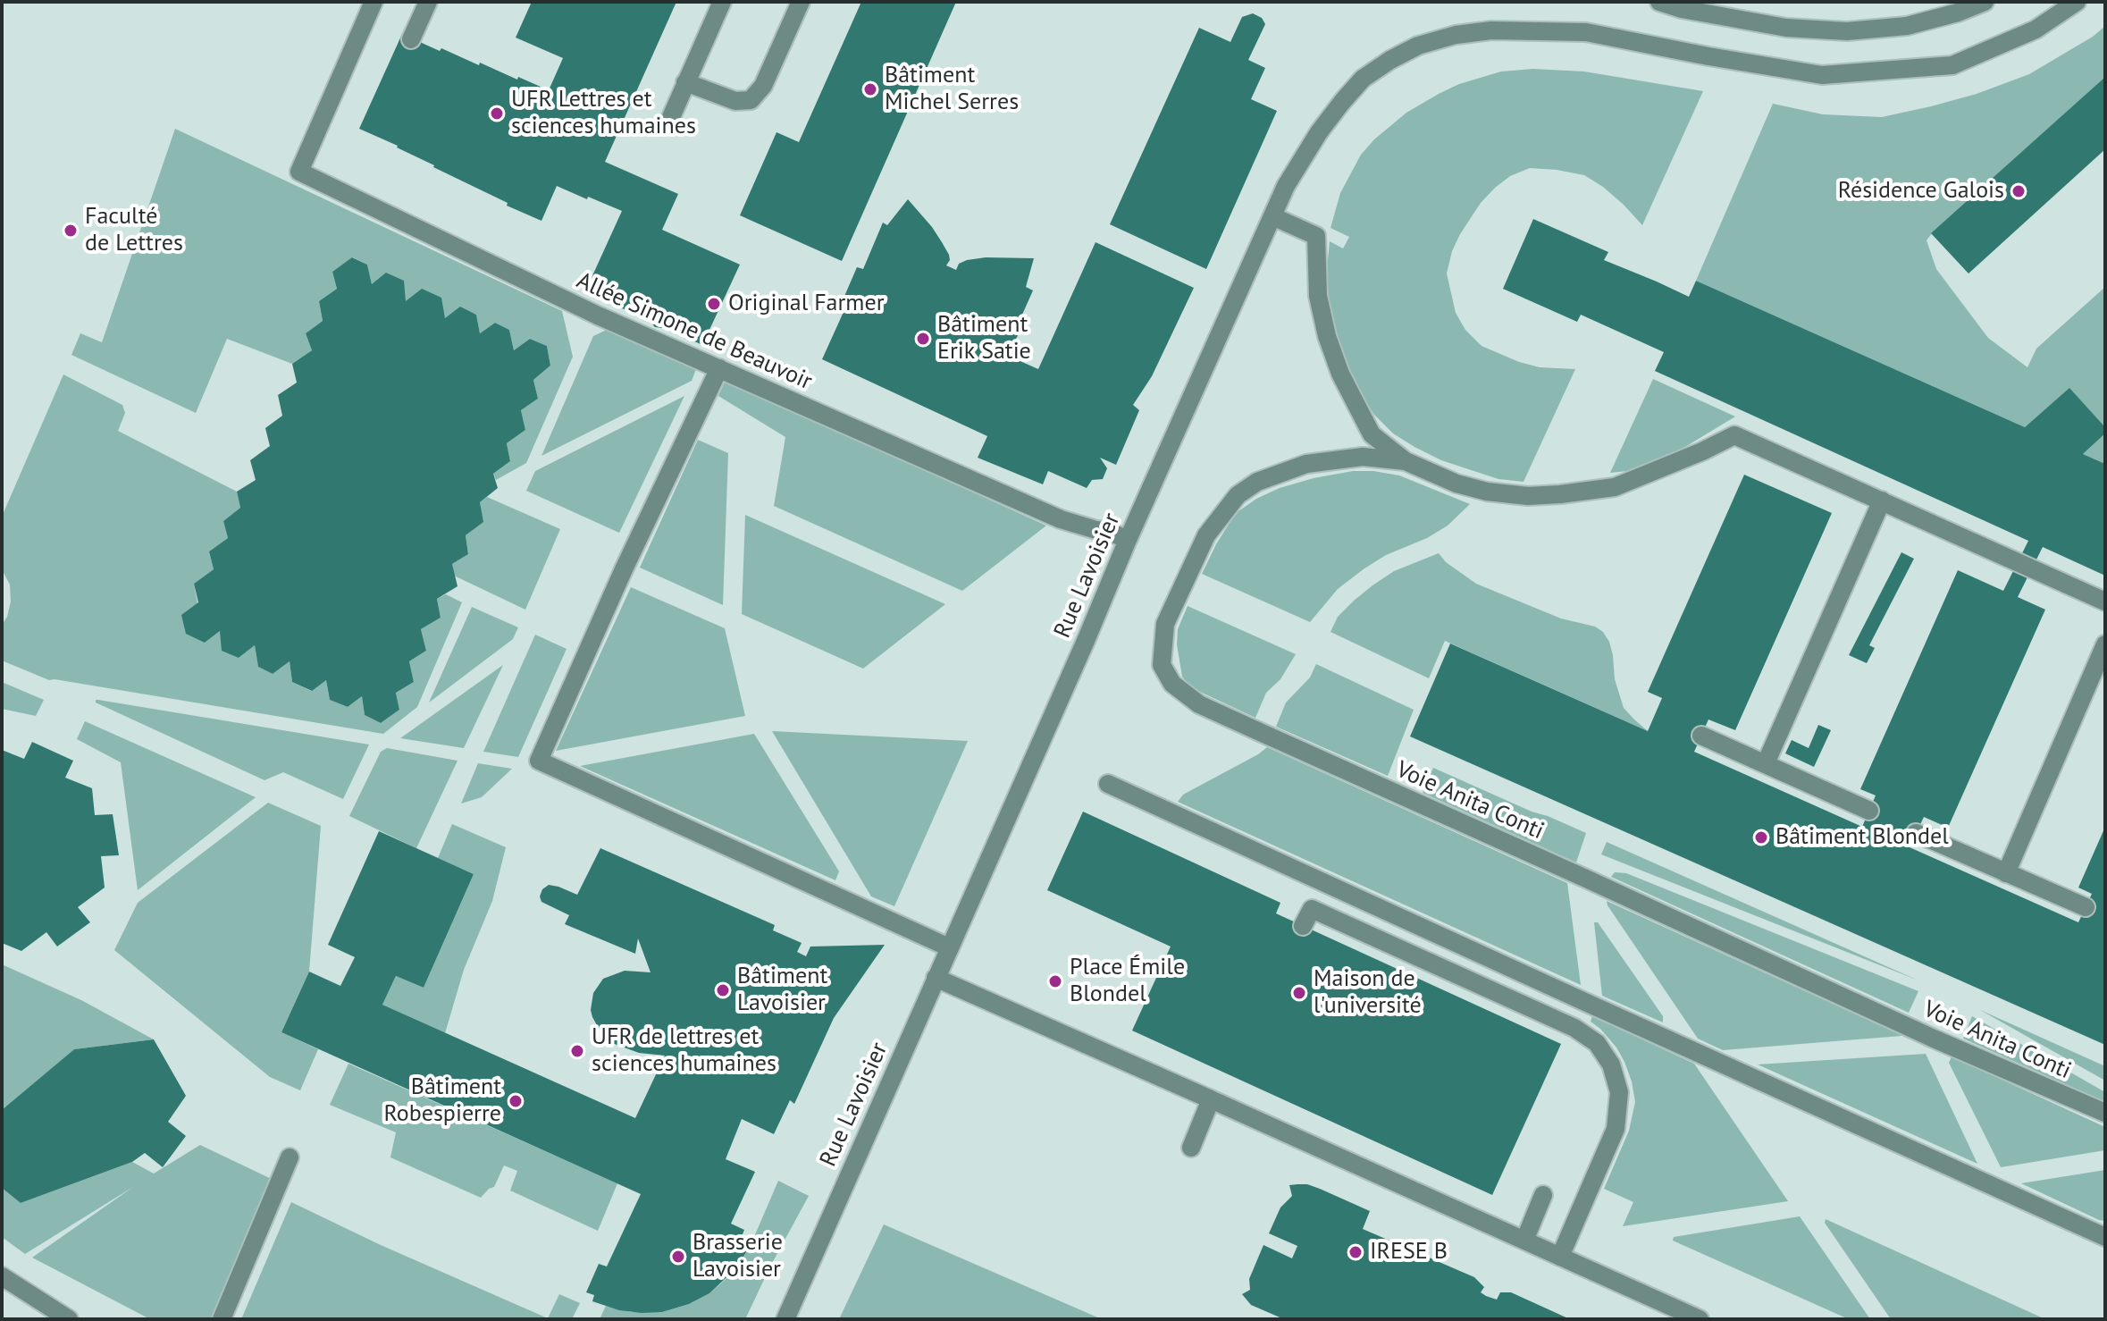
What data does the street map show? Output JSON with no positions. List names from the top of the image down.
{
  "streets": {
    "street": ["Allée Simone de Beauvoir", "Rue Lavoisier", "Voie Anita Conti"]
  },
  "crossings": [
    ["Allée Simone de Beauvoir", "Rue Lavoisier"],
    ["Rue Lavoisier", "Voie Anita Conti"]
  ],
  "places": [
    "Bâtiment Michel Serres",
    "UFR Lettres et sciences humaines",
    "Résidence Galois",
    "Faculté de Lettres",
    "Original Farmer",
    "Bâtiment Erik Satie",
    "Bâtiment Blondel",
    "Place Émile Blondel",
    "Bâtiment Lavoisier",
    "Maison de l'université",
    "UFR de lettres et sciences humaines",
    "Bâtiment Robespierre",
    "IRESE B",
    "Brasserie Lavoisier"
  ]
}
